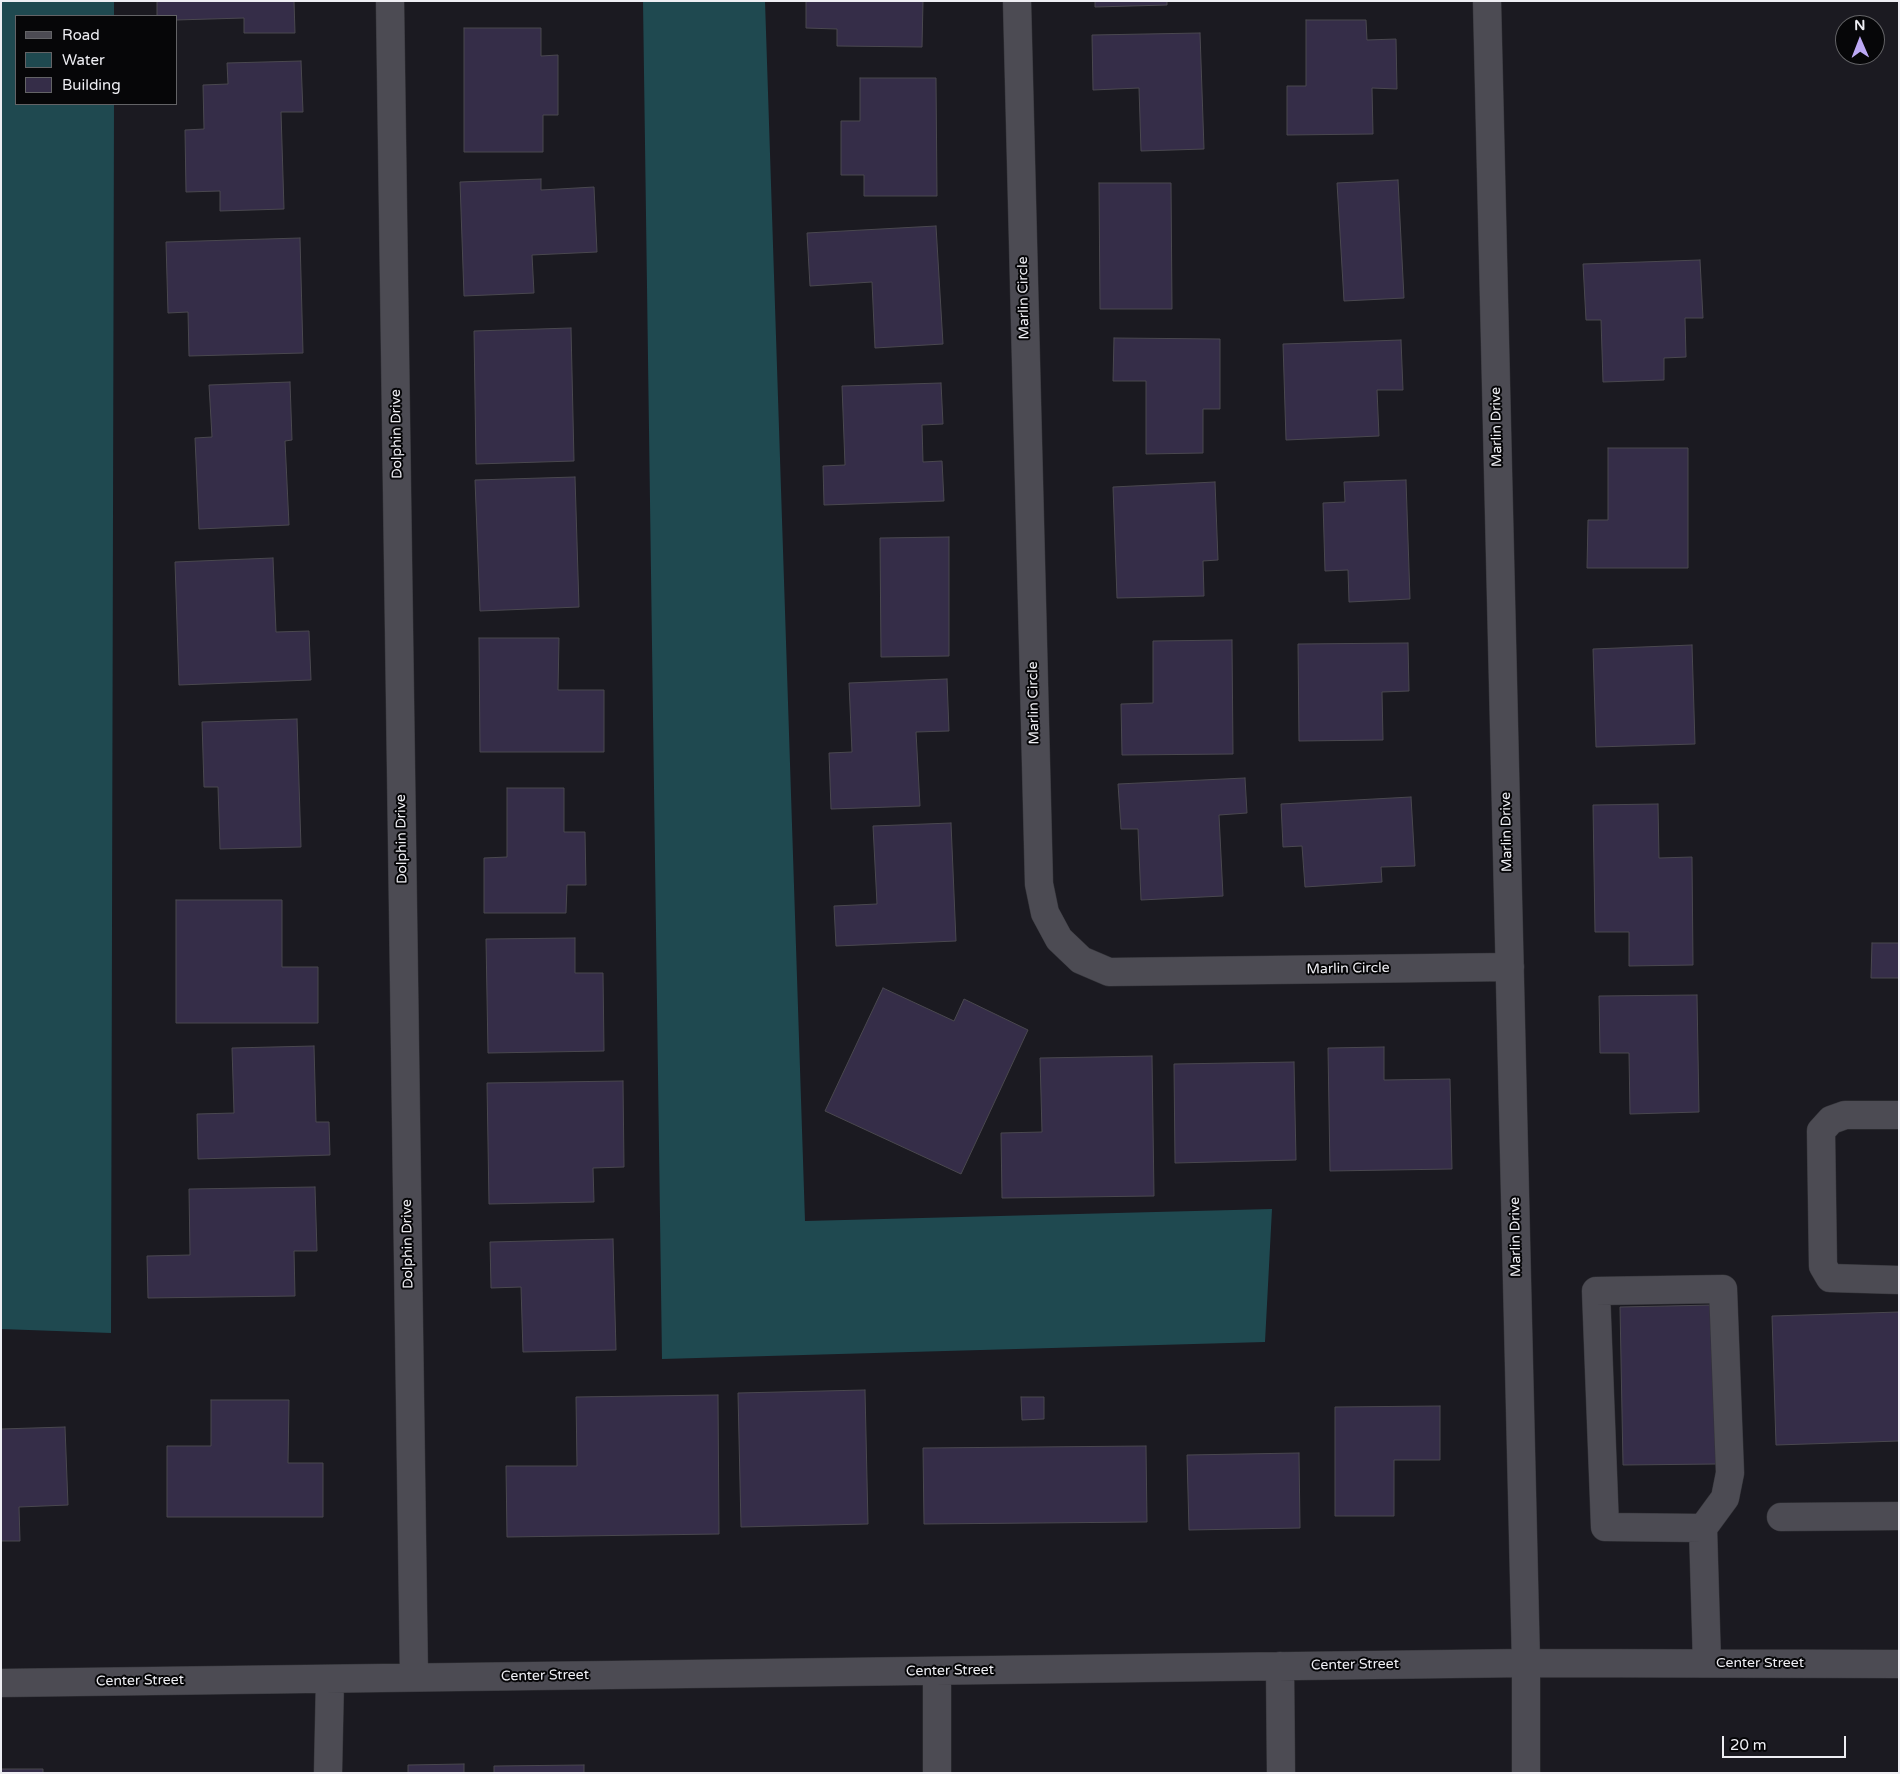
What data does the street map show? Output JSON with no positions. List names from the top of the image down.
{
  "streets": {
    "street": [
      "Marlin Circle",
      "Marlin Drive",
      "Dolphin Drive",
      "Center Street"
    ]
  },
  "crossings": [
    ["Marlin Circle", "Marlin Drive"],
    ["Marlin Drive", "Center Street"],
    ["Dolphin Drive", "Center Street"]
  ],
  "legend": ["Road", "Water", "Building"],
  "scale_bar": "20 m",
  "north": "top"
}
